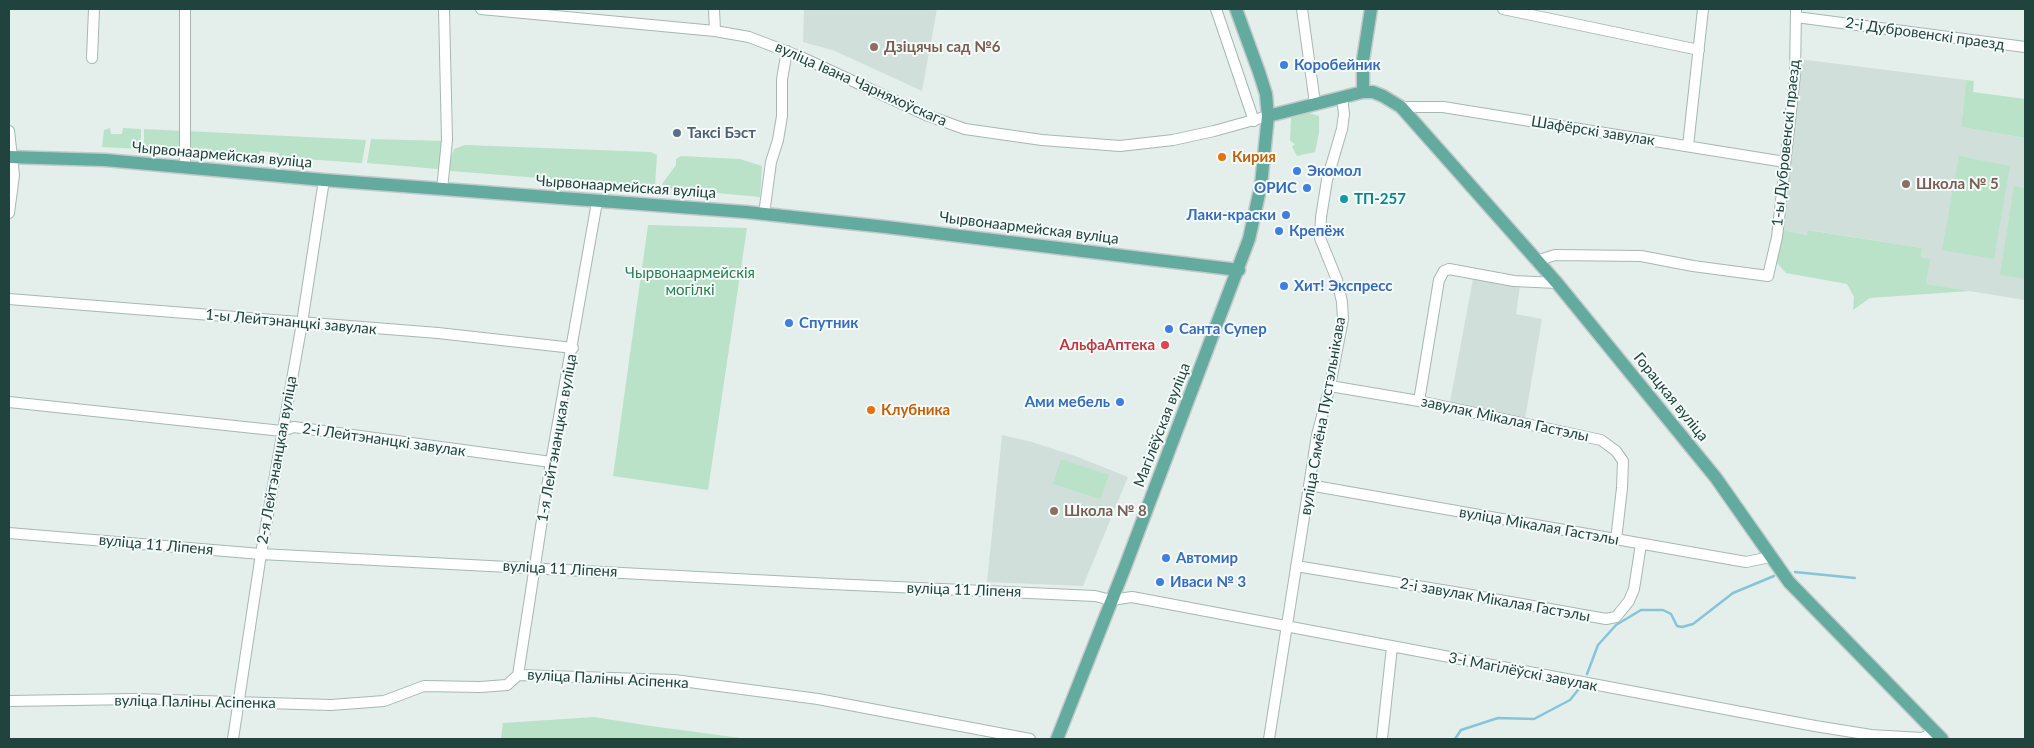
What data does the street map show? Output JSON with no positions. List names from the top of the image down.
{
  "streets": {
    "main road": ["Чырвонаармейская вуліца", "Горацкая вуліца", "Магілёўская вуліца"],
    "street": [
      "2-і Дубровенскі праезд",
      "вуліца Івана Чарняхоўскага",
      "Шафёрскі завулак",
      "1-ы Дубровенскі праезд",
      "1-ы Лейтэнанцкі завулак",
      "вуліца Сямёна Пустэльнікава",
      "завулак Мікалая Гастэлы",
      "1-я Лейтэнанцкая вуліца",
      "2-і Лейтэнанцкі завулак",
      "2-я Лейтэнанцкая вуліца",
      "вуліца Мікалая Гастэлы",
      "вуліца 11 Ліпеня",
      "2-і завулак Мікалая Гастэлы",
      "3-і Магілёўскі завулак",
      "вуліца Паліны Асіпенка"
    ]
  },
  "crossings": [
    ["2-і Дубровенскі праезд", "1-ы Дубровенскі праезд"],
    ["вуліца Івана Чарняхоўскага", "Магілёўская вуліца"],
    ["Шафёрскі завулак", "1-ы Дубровенскі праезд"],
    ["Шафёрскі завулак", "Горацкая вуліца"],
    ["1-ы Дубровенскі праезд", "Горацкая вуліца"],
    ["Чырвонаармейская вуліца", "Магілёўская вуліца"],
    ["Чырвонаармейская вуліца", "1-я Лейтэнанцкая вуліца"],
    ["Чырвонаармейская вуліца", "2-я Лейтэнанцкая вуліца"],
    ["1-ы Лейтэнанцкі завулак", "1-я Лейтэнанцкая вуліца"],
    ["1-ы Лейтэнанцкі завулак", "2-я Лейтэнанцкая вуліца"],
    ["Горацкая вуліца", "вуліца Мікалая Гастэлы"],
    ["Горацкая вуліца", "3-і Магілёўскі завулак"],
    ["вуліца Сямёна Пустэльнікава", "завулак Мікалая Гастэлы"],
    ["вуліца Сямёна Пустэльнікава", "вуліца Мікалая Гастэлы"],
    ["вуліца Сямёна Пустэльнікава", "2-і завулак Мікалая Гастэлы"],
    ["вуліца Сямёна Пустэльнікава", "3-і Магілёўскі завулак"],
    ["завулак Мікалая Гастэлы", "вуліца Мікалая Гастэлы"],
    ["Магілёўская вуліца", "вуліца 11 Ліпеня"],
    ["Магілёўская вуліца", "3-і Магілёўскі завулак"],
    ["1-я Лейтэнанцкая вуліца", "2-і Лейтэнанцкі завулак"],
    ["1-я Лейтэнанцкая вуліца", "вуліца 11 Ліпеня"],
    ["1-я Лейтэнанцкая вуліца", "вуліца Паліны Асіпенка"],
    ["2-і Лейтэнанцкі завулак", "2-я Лейтэнанцкая вуліца"],
    ["2-я Лейтэнанцкая вуліца", "вуліца 11 Ліпеня"],
    ["2-я Лейтэнанцкая вуліца", "вуліца Паліны Асіпенка"],
    ["вуліца Мікалая Гастэлы", "2-і завулак Мікалая Гастэлы"],
    ["вуліца 11 Ліпеня", "3-і Магілёўскі завулак"]
  ],
  "parks": ["Чырвонаармейскія могілкі"],
  "places": [
    "Дзіцячы сад №6",
    "Коробейник",
    "Таксі Бэст",
    "Кирия",
    "Экомол",
    "Школа № 5",
    "ОРИС",
    "ТП-257",
    "Лаки-краски",
    "Крепёж",
    "Хит! Экспресс",
    "Спутник",
    "Санта Супер",
    "АльфаАптека",
    "Ами мебель",
    "Клубника",
    "Школа № 8",
    "Автомир",
    "Иваси № 3"
  ]
}
